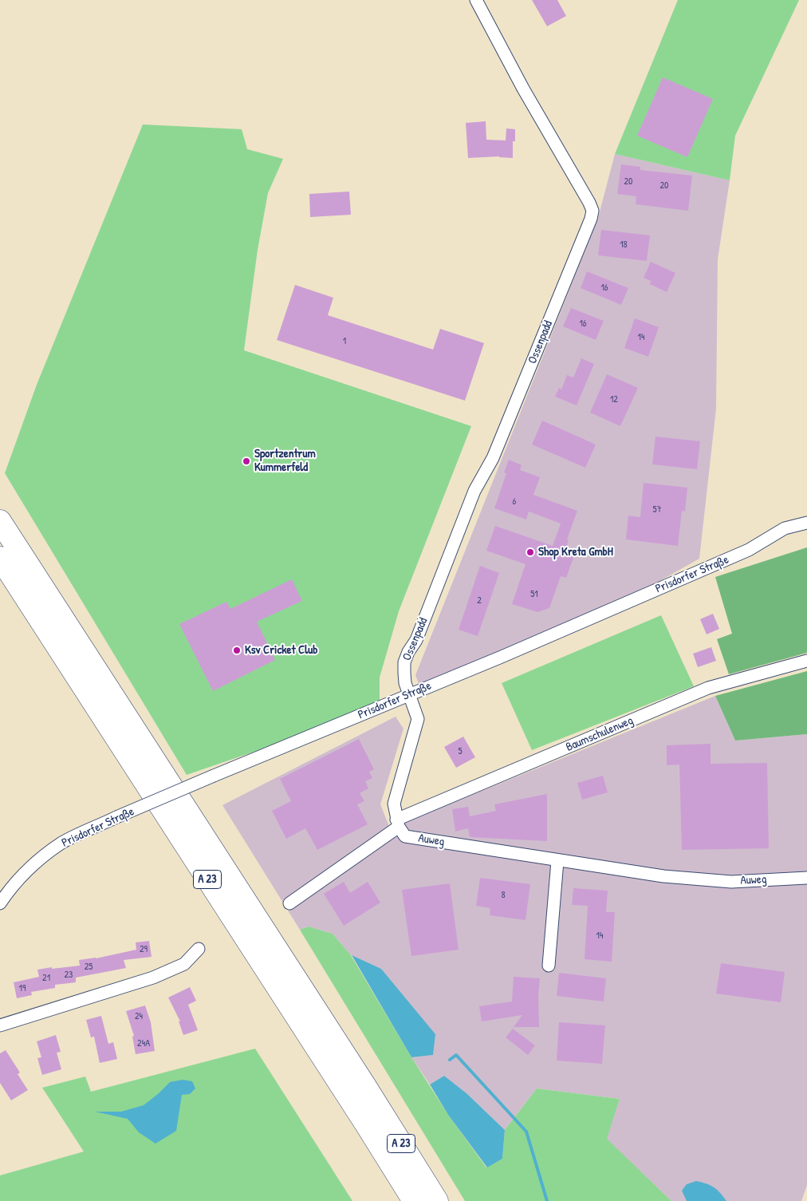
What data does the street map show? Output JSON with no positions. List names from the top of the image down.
{
  "streets": {
    "highway": ["A 23"],
    "street": [
      "Ossenpadd",
      "Prisdorfer Straße",
      "Baumschulenweg",
      "Auweg"
    ]
  },
  "crossings": [
    ["Ossenpadd", "Prisdorfer Straße"],
    ["Baumschulenweg", "Auweg"]
  ],
  "places": ["Sportzentrum Kummerfeld", "Shop Kreta GmbH", "Ksv Cricket Club"],
  "house_numbers": [
    "20",
    "20",
    "18",
    "16",
    "16",
    "14",
    "1",
    "12",
    "6",
    "57",
    "51",
    "2",
    "5",
    "8",
    "14",
    "29",
    "25",
    "23",
    "21",
    "19",
    "24",
    "24A"
  ]
}
